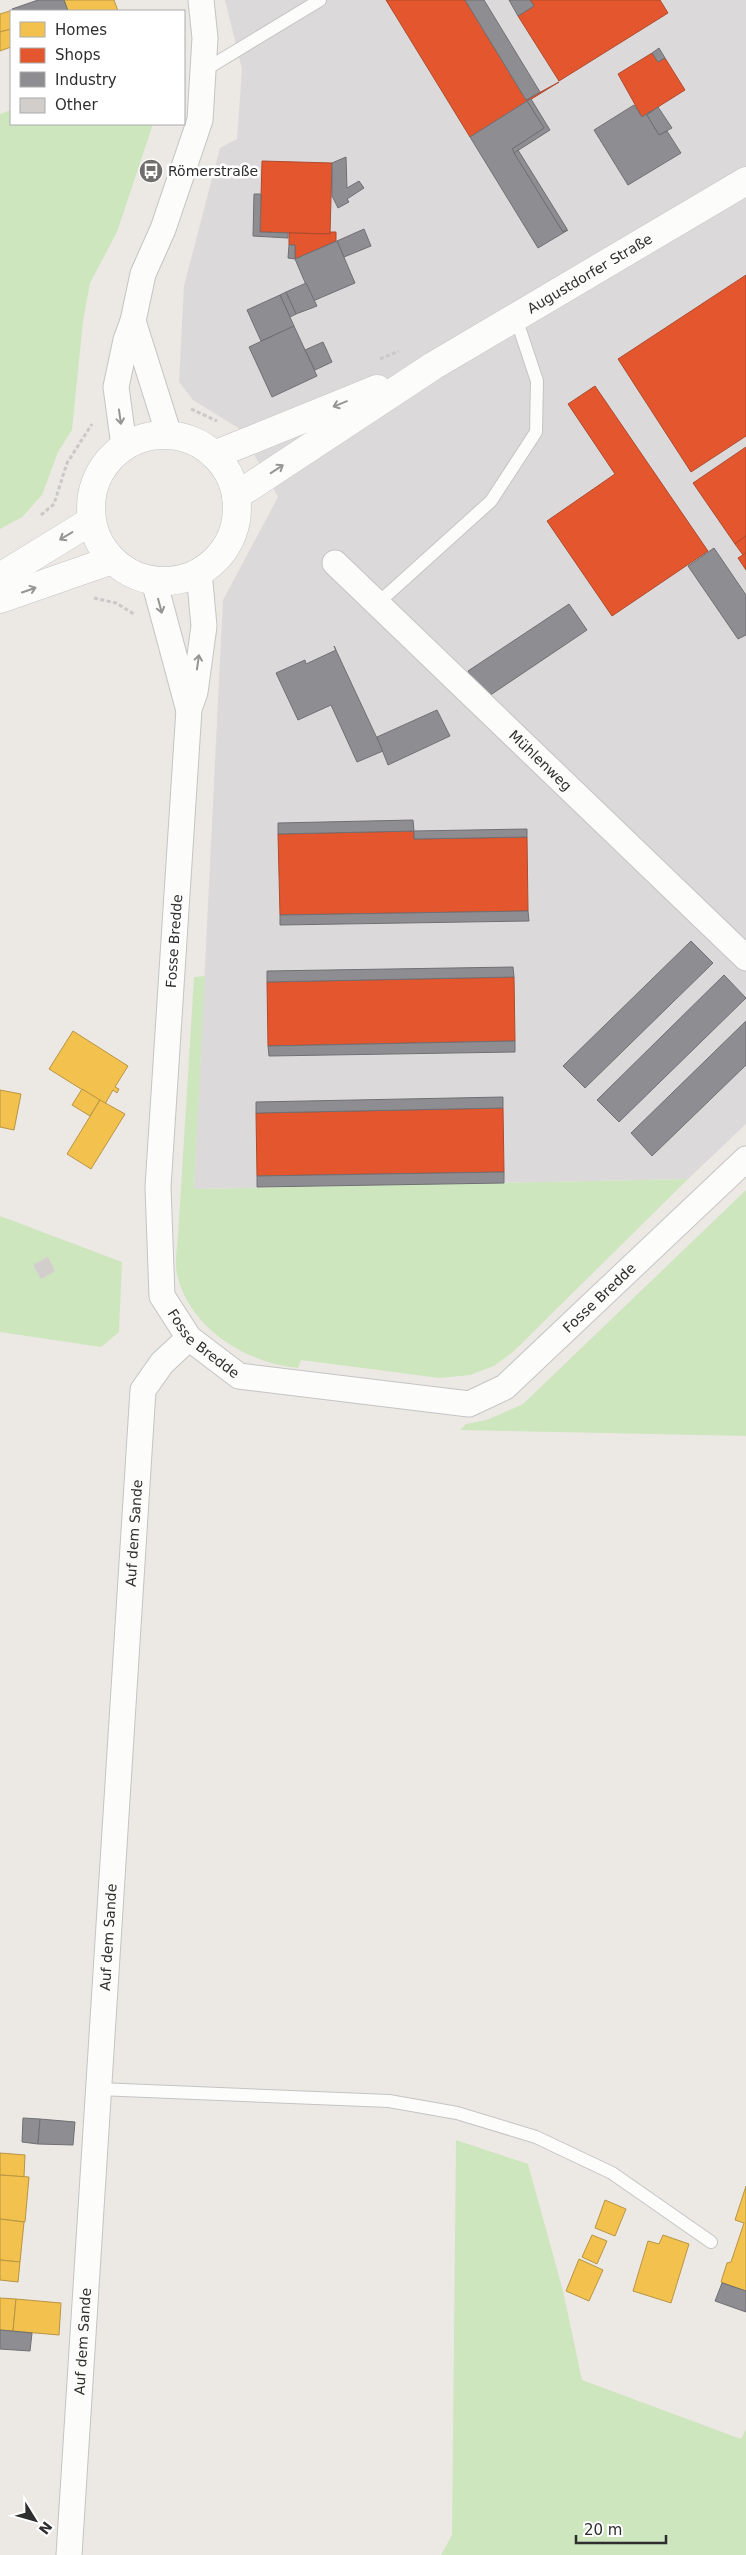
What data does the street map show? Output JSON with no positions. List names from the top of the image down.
{
  "streets": {
    "main road": ["Augustdorfer Straße"],
    "street": ["Mühlenweg", "Fosse Bredde", "Auf dem Sande"]
  },
  "crossings": [
    ["Augustdorfer Straße", "Fosse Bredde"],
    ["Fosse Bredde", "Auf dem Sande"]
  ],
  "places": {
    "bus stop": ["Römerstraße"]
  },
  "legend": [
    "Homes",
    "Shops",
    "Industry",
    "Other"
  ],
  "scale_bar": "20 m",
  "north": "bottom right"
}
